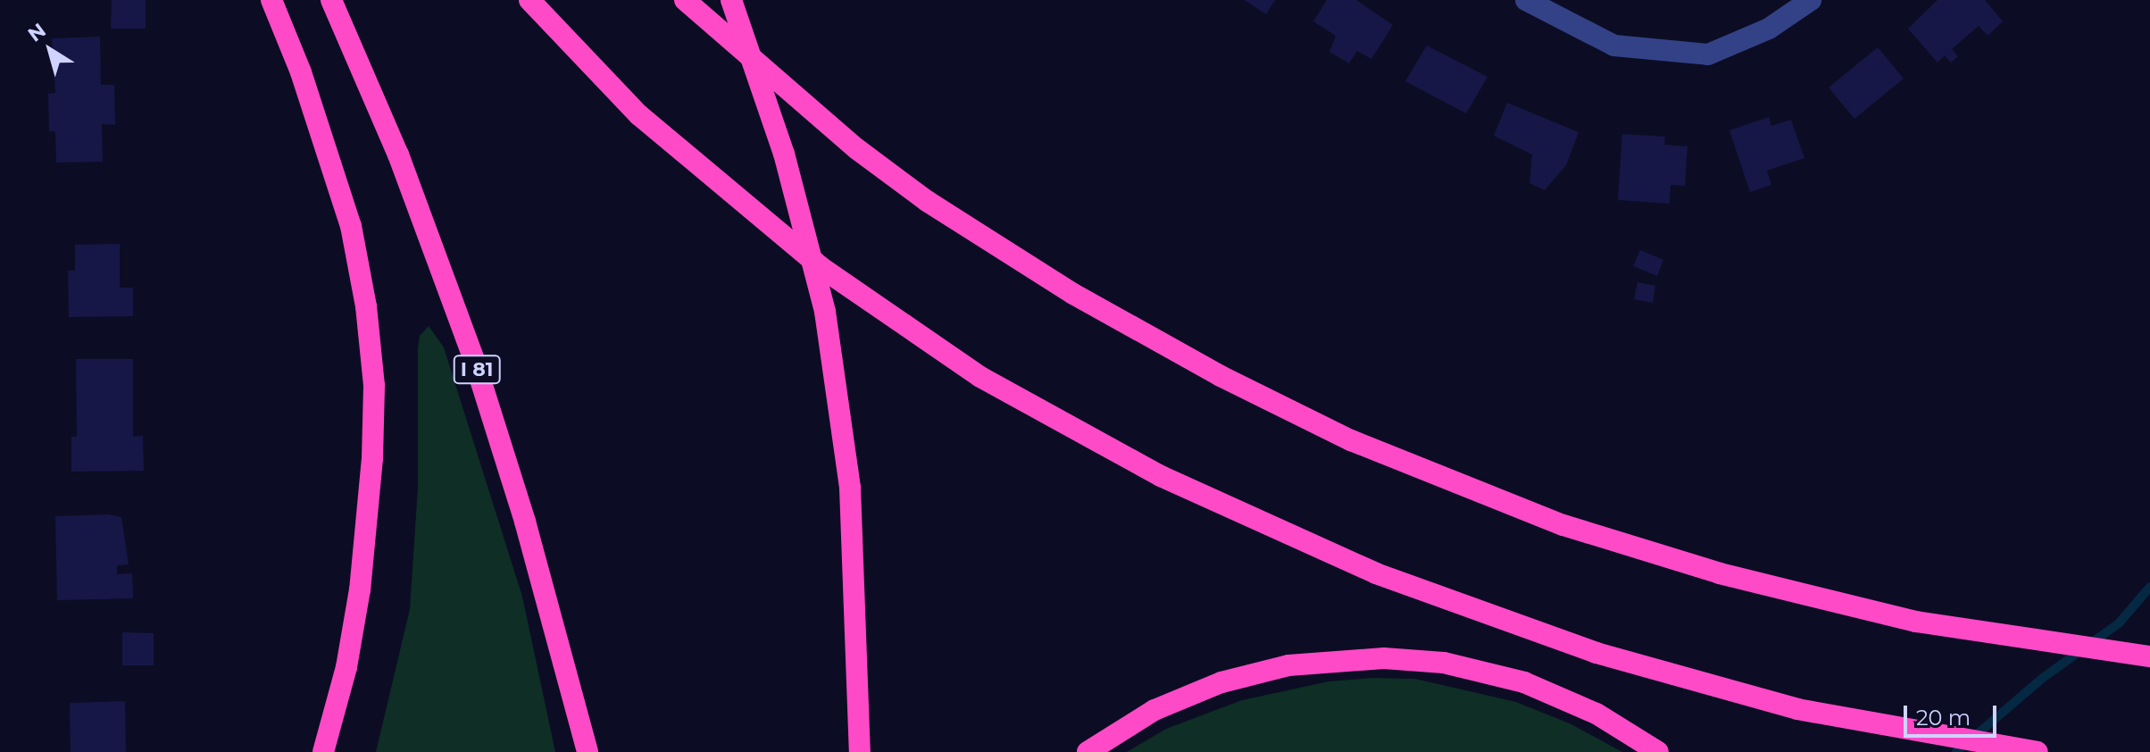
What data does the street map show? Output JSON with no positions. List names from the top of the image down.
{
  "streets": {
    "highway": ["I 81"]
  },
  "scale_bar": "20 m",
  "north": "top left"
}
